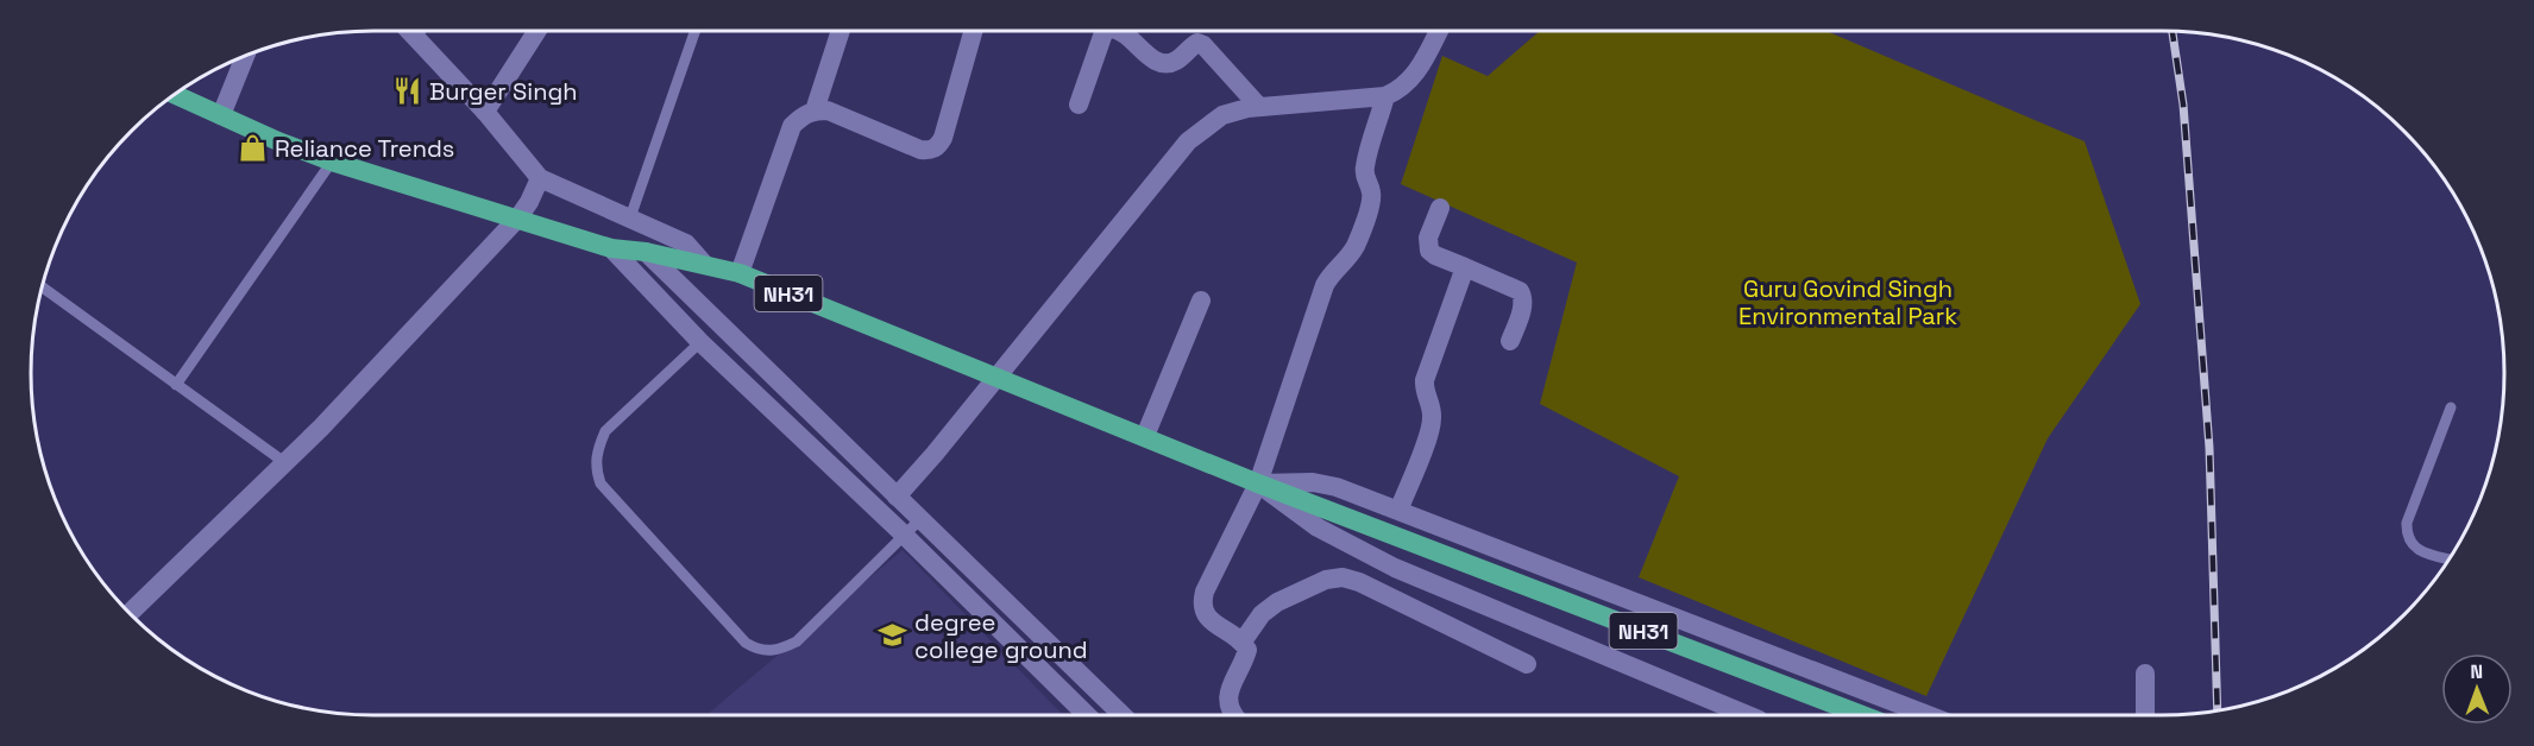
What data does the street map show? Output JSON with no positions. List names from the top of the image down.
{
  "streets": {
    "highway": ["NH31"]
  },
  "parks": ["Guru Govind Singh Environmental Park"],
  "places": {
    "restaurant": ["Burger Singh"],
    "shop": ["Reliance Trends"],
    "school or university": ["degree college ground"]
  },
  "north": "top"
}
